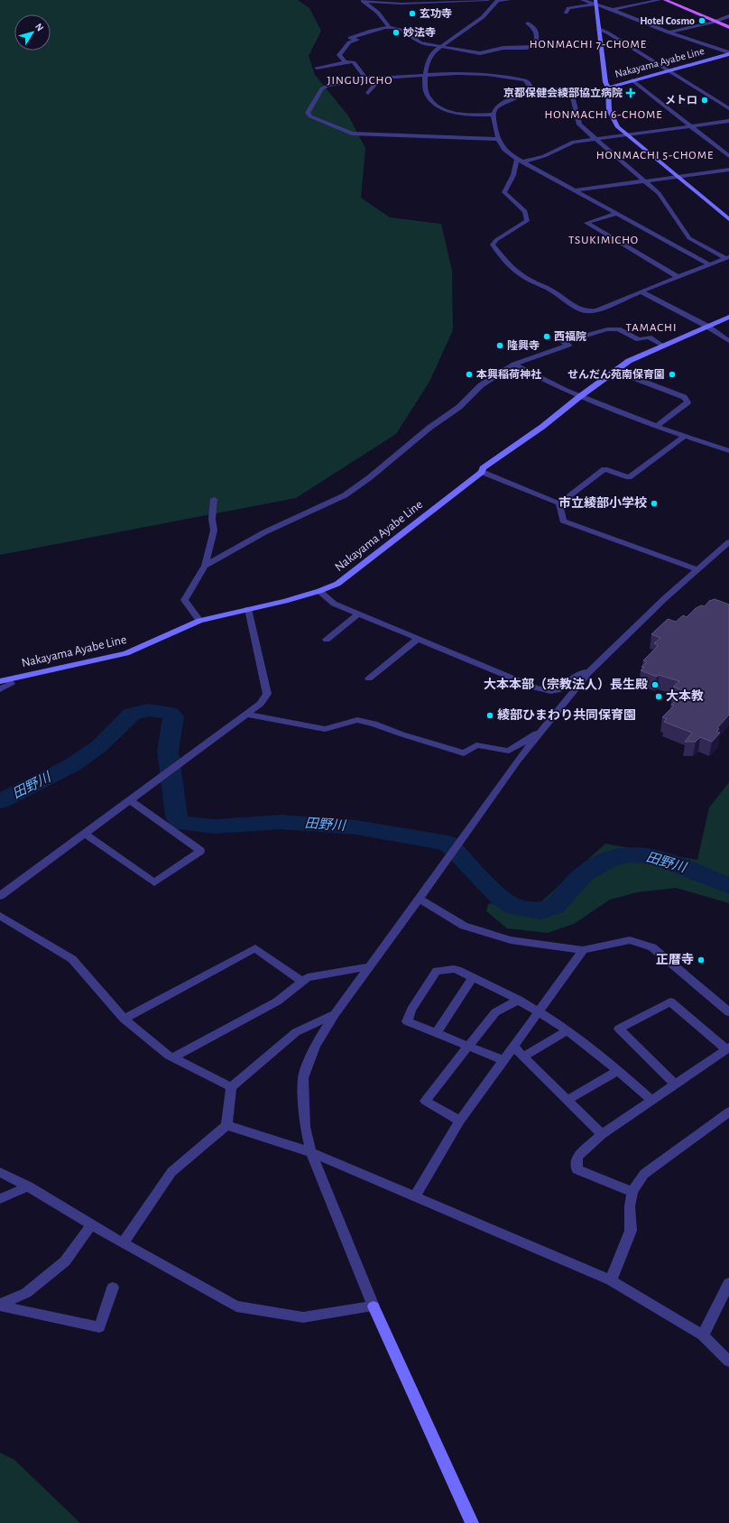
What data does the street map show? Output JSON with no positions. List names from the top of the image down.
{
  "streets": {
    "main road": ["Nakayama Ayabe Line"]
  },
  "districts": [
    "HONMACHI 7-CHOME",
    "JINGUJICHO",
    "HONMACHI 6-CHOME",
    "HONMACHI 5-CHOME",
    "TSUKIMICHO",
    "TAMACHI"
  ],
  "water": ["田野川"],
  "places": {
    "other": [
      "玄功寺",
      "Hotel Cosmo",
      "妙法寺",
      "メトロ",
      "西福院",
      "隆興寺",
      "本興稲荷神社",
      "せんだん苑南保育園",
      "市立綾部小学校",
      "大本本部（宗教法人）長生殿",
      "大本教",
      "綾部ひまわり共同保育園",
      "正暦寺"
    ],
    "health": ["京都保健会綾部協立病院"]
  },
  "north": "top right"
}
